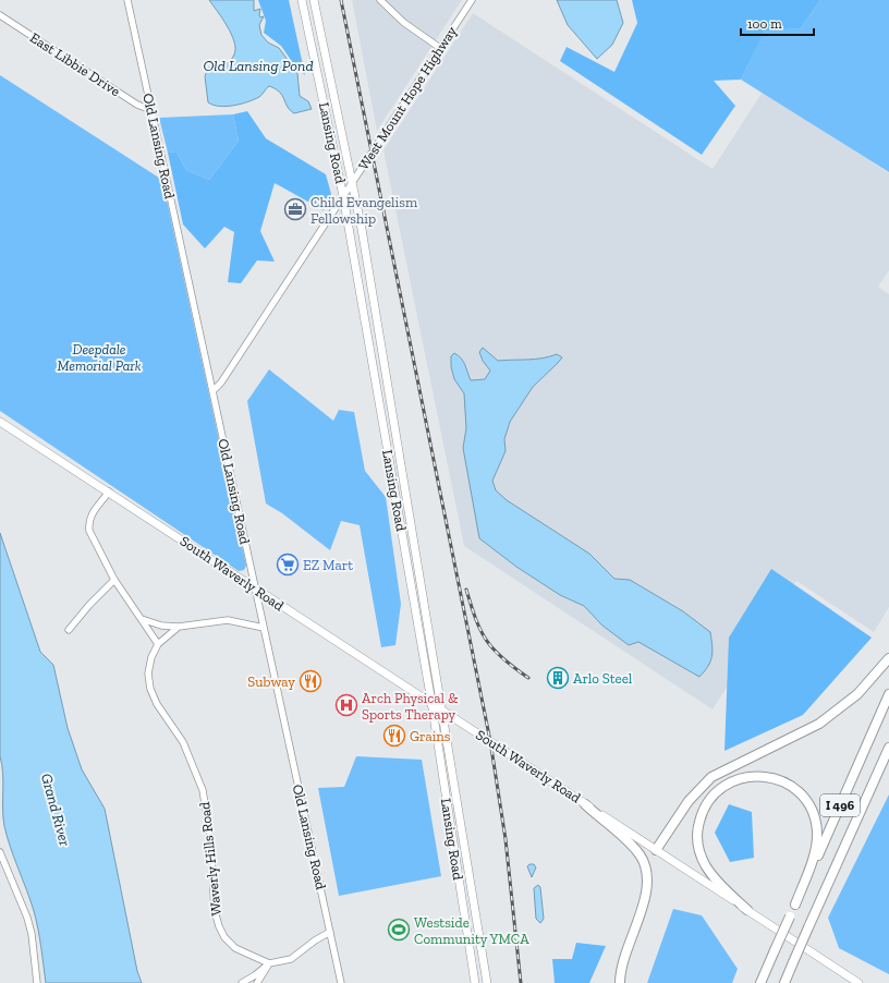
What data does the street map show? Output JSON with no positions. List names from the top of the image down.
{
  "streets": {
    "highway": ["I 496"],
    "main road": ["Lansing Road", "South Waverly Road"],
    "street": [
      "East Libbie Drive",
      "West Mount Hope Highway",
      "Old Lansing Road",
      "Waverly Hills Road"
    ]
  },
  "crossings": [
    ["East Libbie Drive", "Old Lansing Road"],
    ["West Mount Hope Highway", "Lansing Road"],
    ["West Mount Hope Highway", "Old Lansing Road"],
    ["Lansing Road", "South Waverly Road"],
    ["Old Lansing Road", "South Waverly Road"]
  ],
  "water": ["Old Lansing Pond", "Grand River"],
  "parks": ["Deepdale Memorial Park"],
  "places": {
    "office": ["Child Evangelism Fellowship"],
    "supermarket": ["EZ Mart"],
    "building": ["Arlo Steel"],
    "restaurant": ["Subway", "Grains"],
    "hospital": ["Arch Physical & Sports Therapy"],
    "sports": ["Westside Community YMCA"]
  },
  "scale_bar": "100 m"
}
